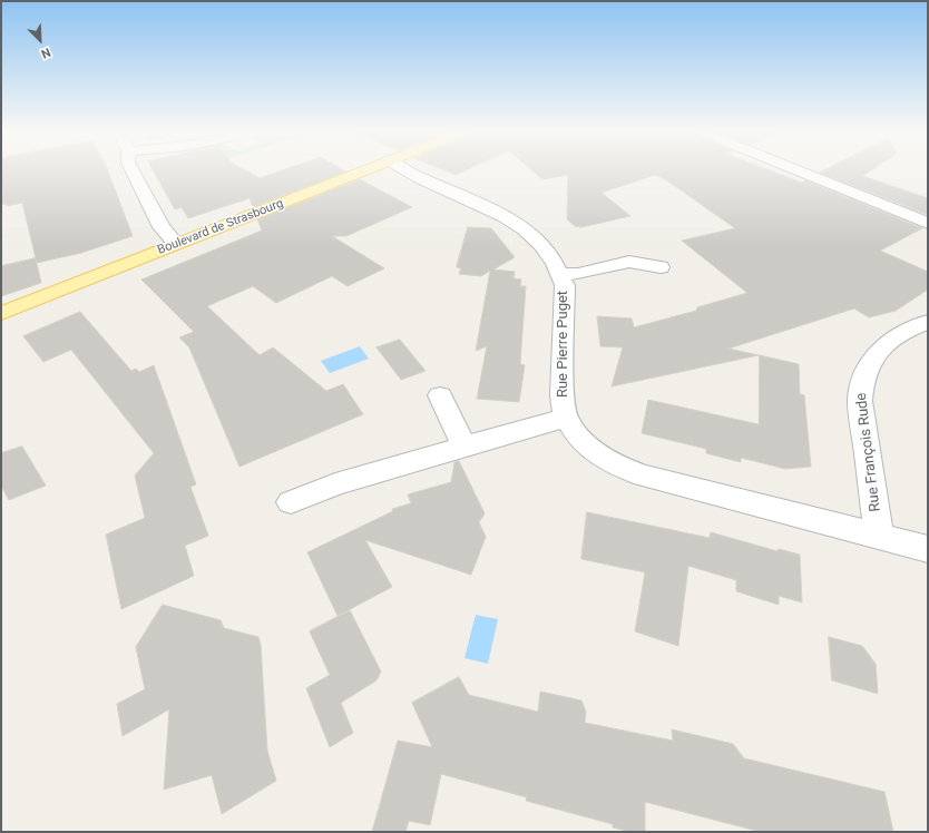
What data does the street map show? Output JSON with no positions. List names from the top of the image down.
{
  "streets": {
    "main road": ["Boulevard de Strasbourg"],
    "street": ["Rue Pierre Puget", "Rue François Rude"]
  },
  "crossings": [
    ["Rue Pierre Puget", "Rue François Rude"]
  ],
  "north": "bottom right"
}
